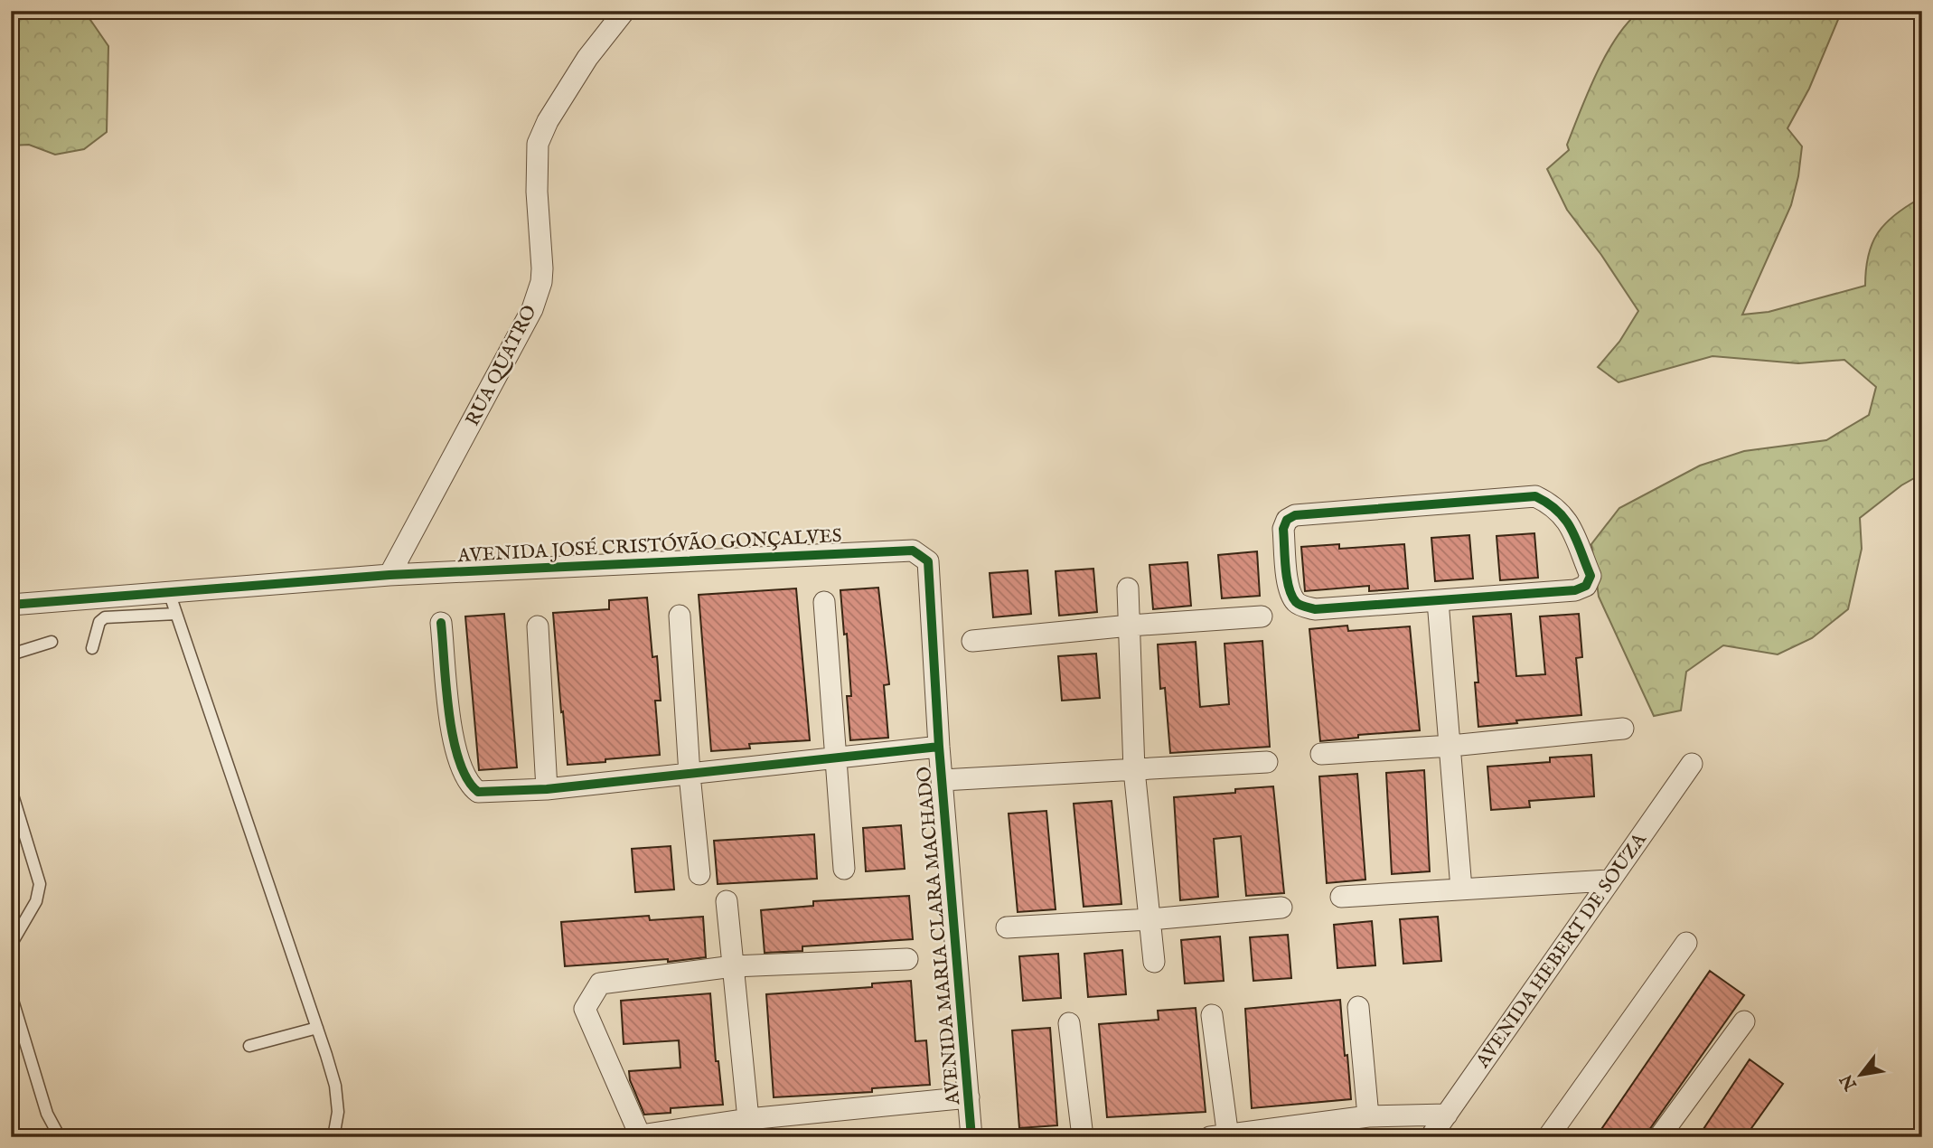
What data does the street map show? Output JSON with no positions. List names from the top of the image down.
{
  "streets": {
    "street": [
      "RUA QUATRO",
      "AVENIDA JOSÉ CRISTÓVÃO GONÇALVES",
      "AVENIDA MARIA CLARA MACHADO",
      "AVENIDA HEBERT DE SOUZA"
    ]
  },
  "crossings": [
    ["RUA QUATRO", "AVENIDA JOSÉ CRISTÓVÃO GONÇALVES"],
    ["AVENIDA JOSÉ CRISTÓVÃO GONÇALVES", "AVENIDA MARIA CLARA MACHADO"]
  ],
  "north": "bottom left"
}
